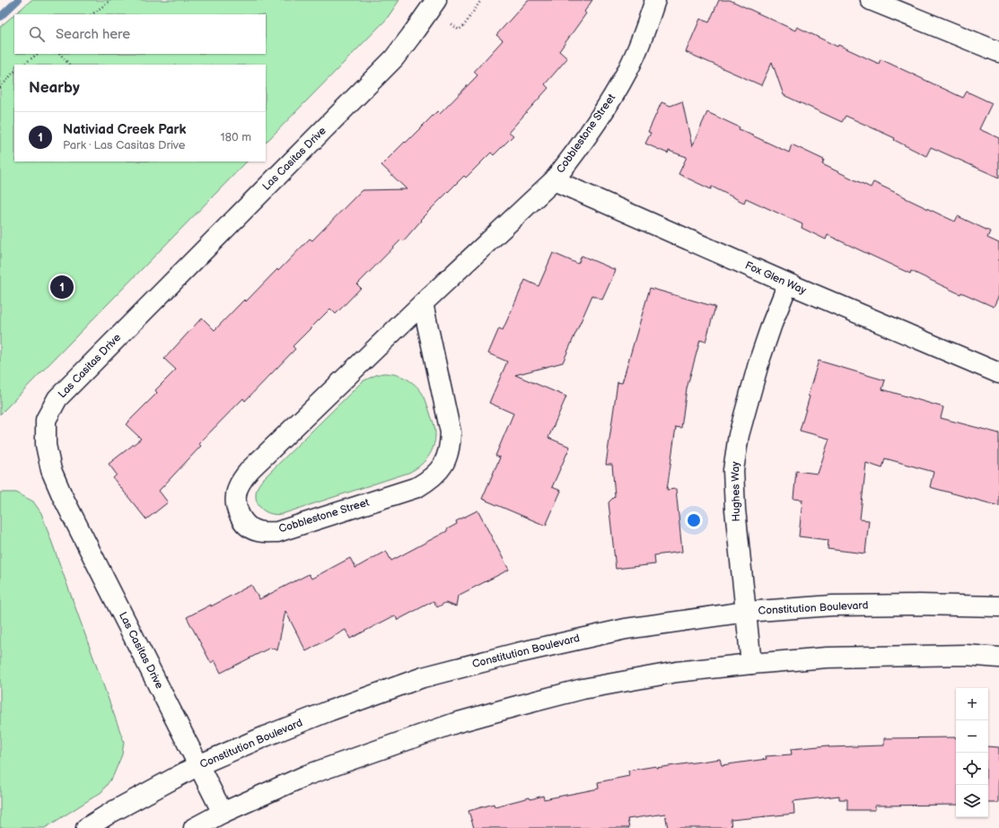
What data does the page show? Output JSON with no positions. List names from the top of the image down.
{
  "streets": {
    "street": [
      "Cobblestone Street",
      "Las Casitas Drive",
      "Fox Glen Way",
      "Hughes Way",
      "Constitution Boulevard"
    ]
  },
  "crossings": [
    ["Cobblestone Street", "Fox Glen Way"],
    ["Las Casitas Drive", "Constitution Boulevard"],
    ["Fox Glen Way", "Hughes Way"],
    ["Hughes Way", "Constitution Boulevard"]
  ],
  "page": {
    "search": "Search here",
    "heading": "Nearby",
    "list": [
      {
        "mark": "1",
        "name": "Nativiad Creek Park",
        "note": "Park · Las Casitas Drive",
        "value": "180 m"
      }
    ],
    "pins": "1",
    "map_buttons": ["+", "−"]
  }
}
